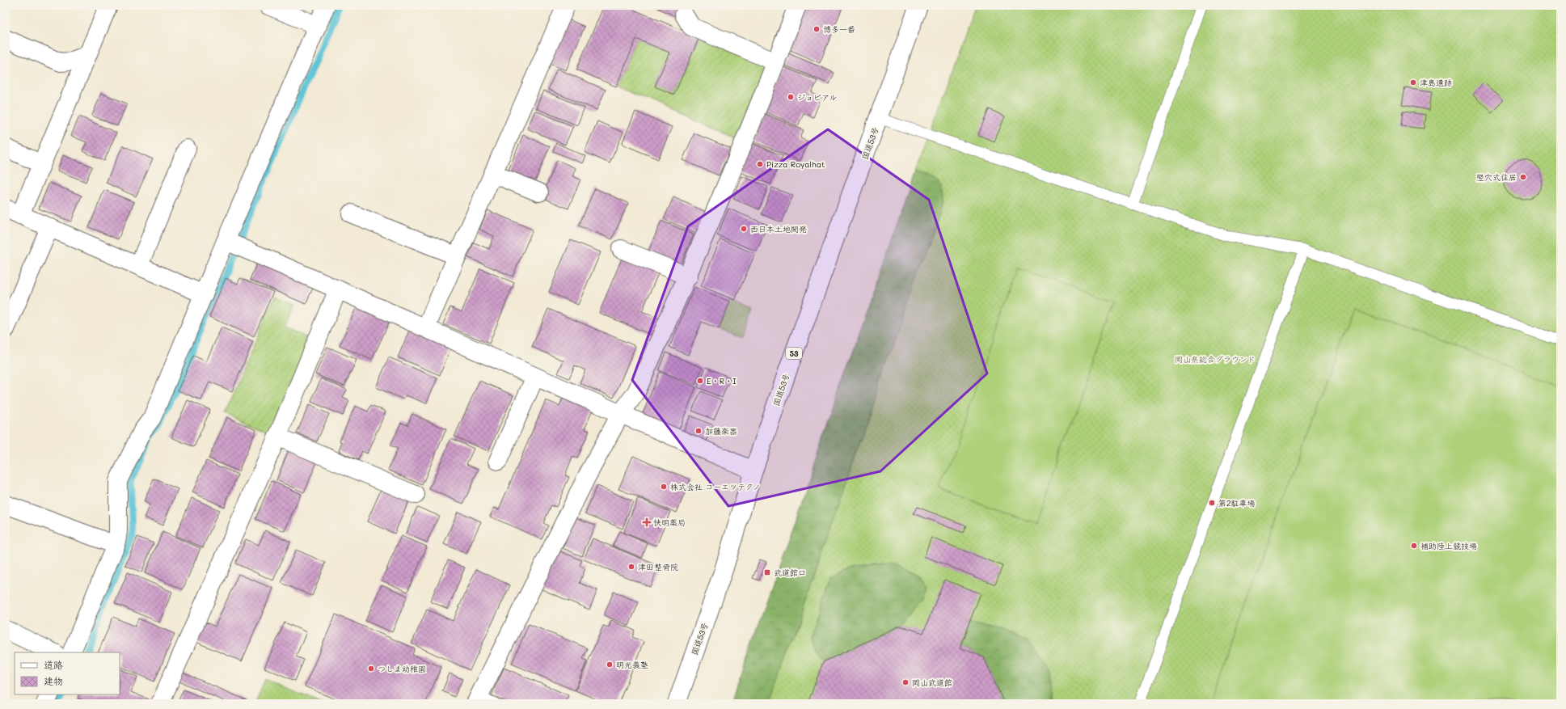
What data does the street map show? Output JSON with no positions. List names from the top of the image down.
{
  "streets": {
    "main road": ["国道53号", "53"]
  },
  "parks": ["岡山県総合グラウンド"],
  "places": {
    "other": [
      "博多一番",
      "津島遺跡",
      "ジョビアル",
      "Pizza Royalhat",
      "竪穴式住居",
      "西日本土地開発",
      "E・R・I",
      "加藤楽器",
      "株式会社 コーエツテクノ",
      "第2駐車場",
      "補助陸上競技場",
      "津田整骨院",
      "明光義塾",
      "つしま幼稚園",
      "岡山武道館"
    ],
    "health": ["快明薬局"],
    "transit": ["武道館口"]
  },
  "legend": ["道路", "建物"]
}
